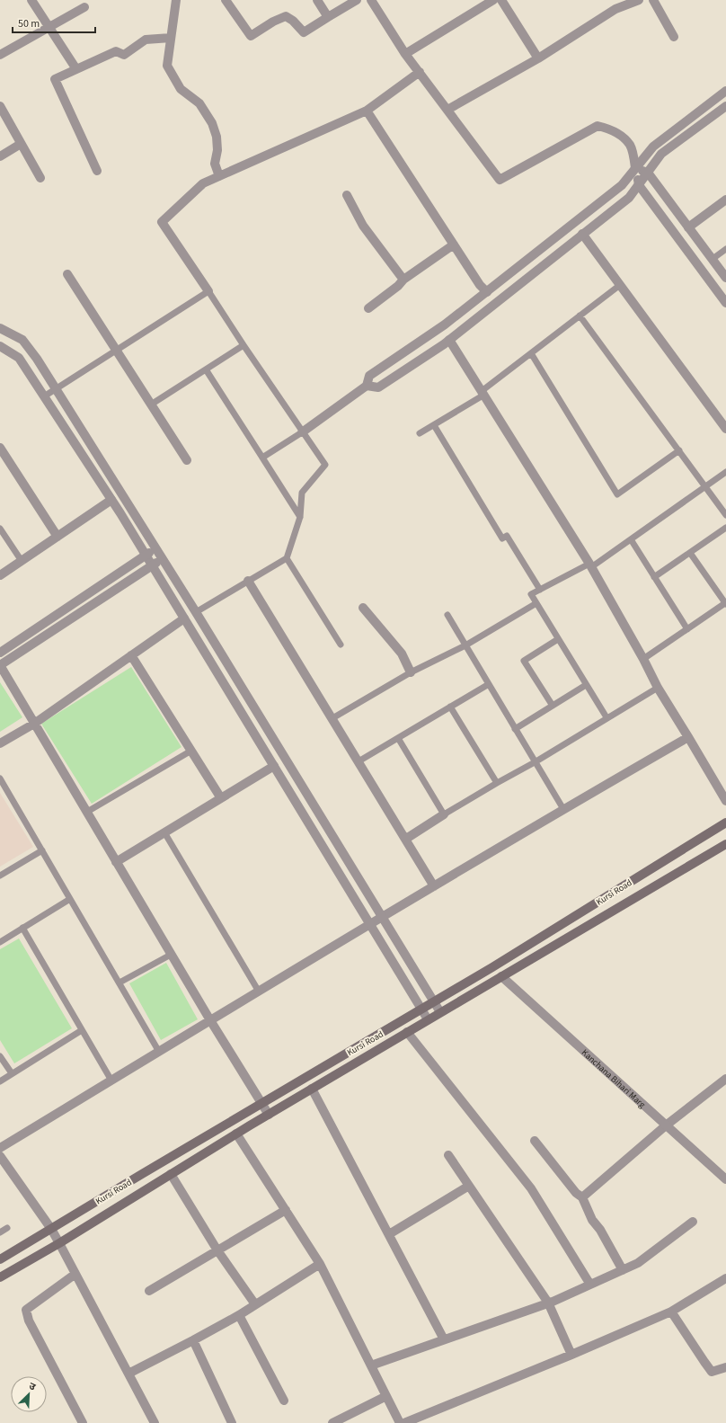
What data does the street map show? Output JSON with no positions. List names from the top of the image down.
{
  "streets": {
    "main road": ["Kursi Road"],
    "street": ["Kanchana Bihari Marg"]
  },
  "crossings": [
    ["Kursi Road", "Kanchana Bihari Marg"]
  ],
  "scale_bar": "50 m",
  "north": "top right"
}
